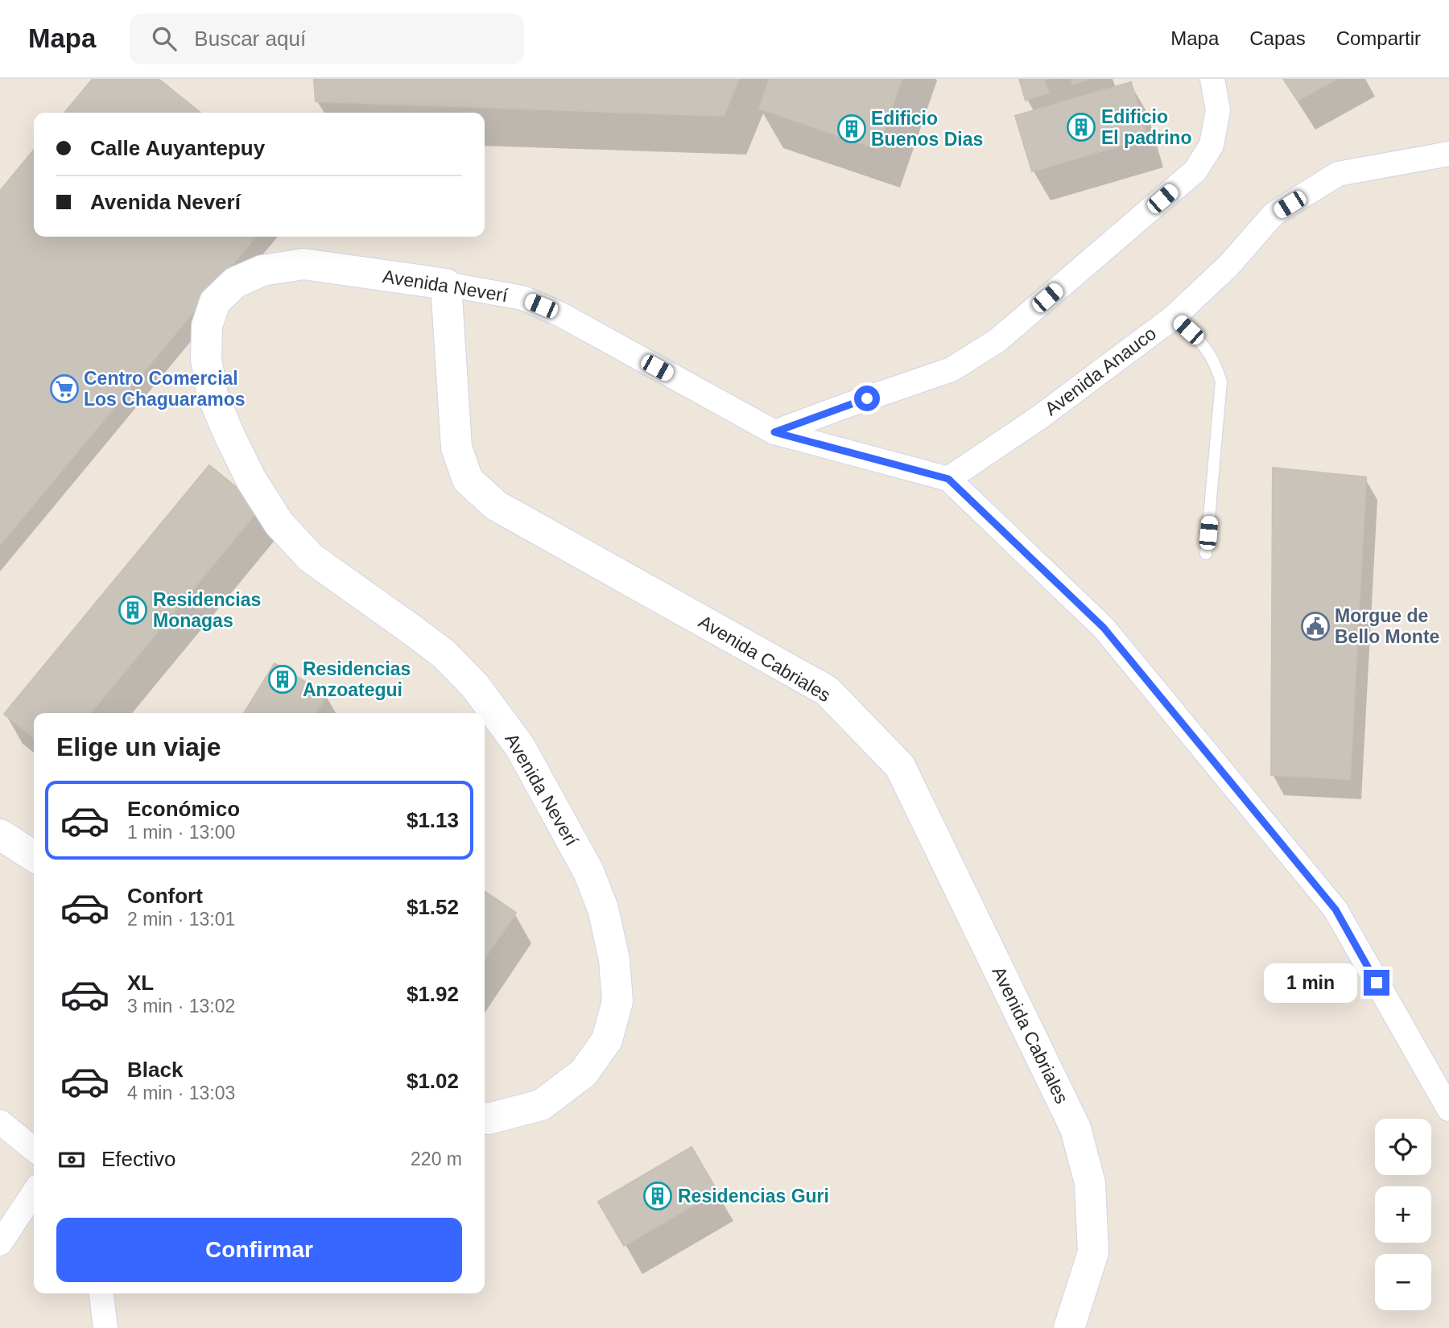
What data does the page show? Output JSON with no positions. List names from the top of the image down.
{
  "streets": {
    "street": ["Avenida Neverí", "Avenida Anauco", "Avenida Cabriales"]
  },
  "crossings": [
    ["Avenida Neverí", "Avenida Anauco"],
    ["Avenida Neverí", "Avenida Cabriales"]
  ],
  "places": {
    "building": [
      "Edificio El padrino",
      "Edificio Buenos Dias",
      "Residencias Monagas",
      "Residencias Anzoategui",
      "Residencias Guri"
    ],
    "supermarket": ["Centro Comercial Los Chaguaramos"],
    "public building": ["Morgue de Bello Monte"]
  },
  "page": {
    "header": "Mapa",
    "search": "Buscar aquí",
    "nav": ["Mapa", "Capas", "Compartir"],
    "banner": ["Calle Auyantepuy", "Avenida Neverí"],
    "heading": "Elige un viaje",
    "list": [
      {
        "name": "Económico",
        "note": "1 min · 13:00",
        "value": "$1.13"
      },
      {
        "name": "Confort",
        "note": "2 min · 13:01",
        "value": "$1.52"
      },
      {
        "name": "XL",
        "note": "3 min · 13:02",
        "value": "$1.92"
      },
      {
        "name": "Black",
        "note": "4 min · 13:03",
        "value": "$1.02"
      }
    ],
    "bubble": "1 min",
    "map_buttons": ["+", "−"],
    "pay": ["Efectivo", "220 m"],
    "buttons": "Confirmar"
  }
}
